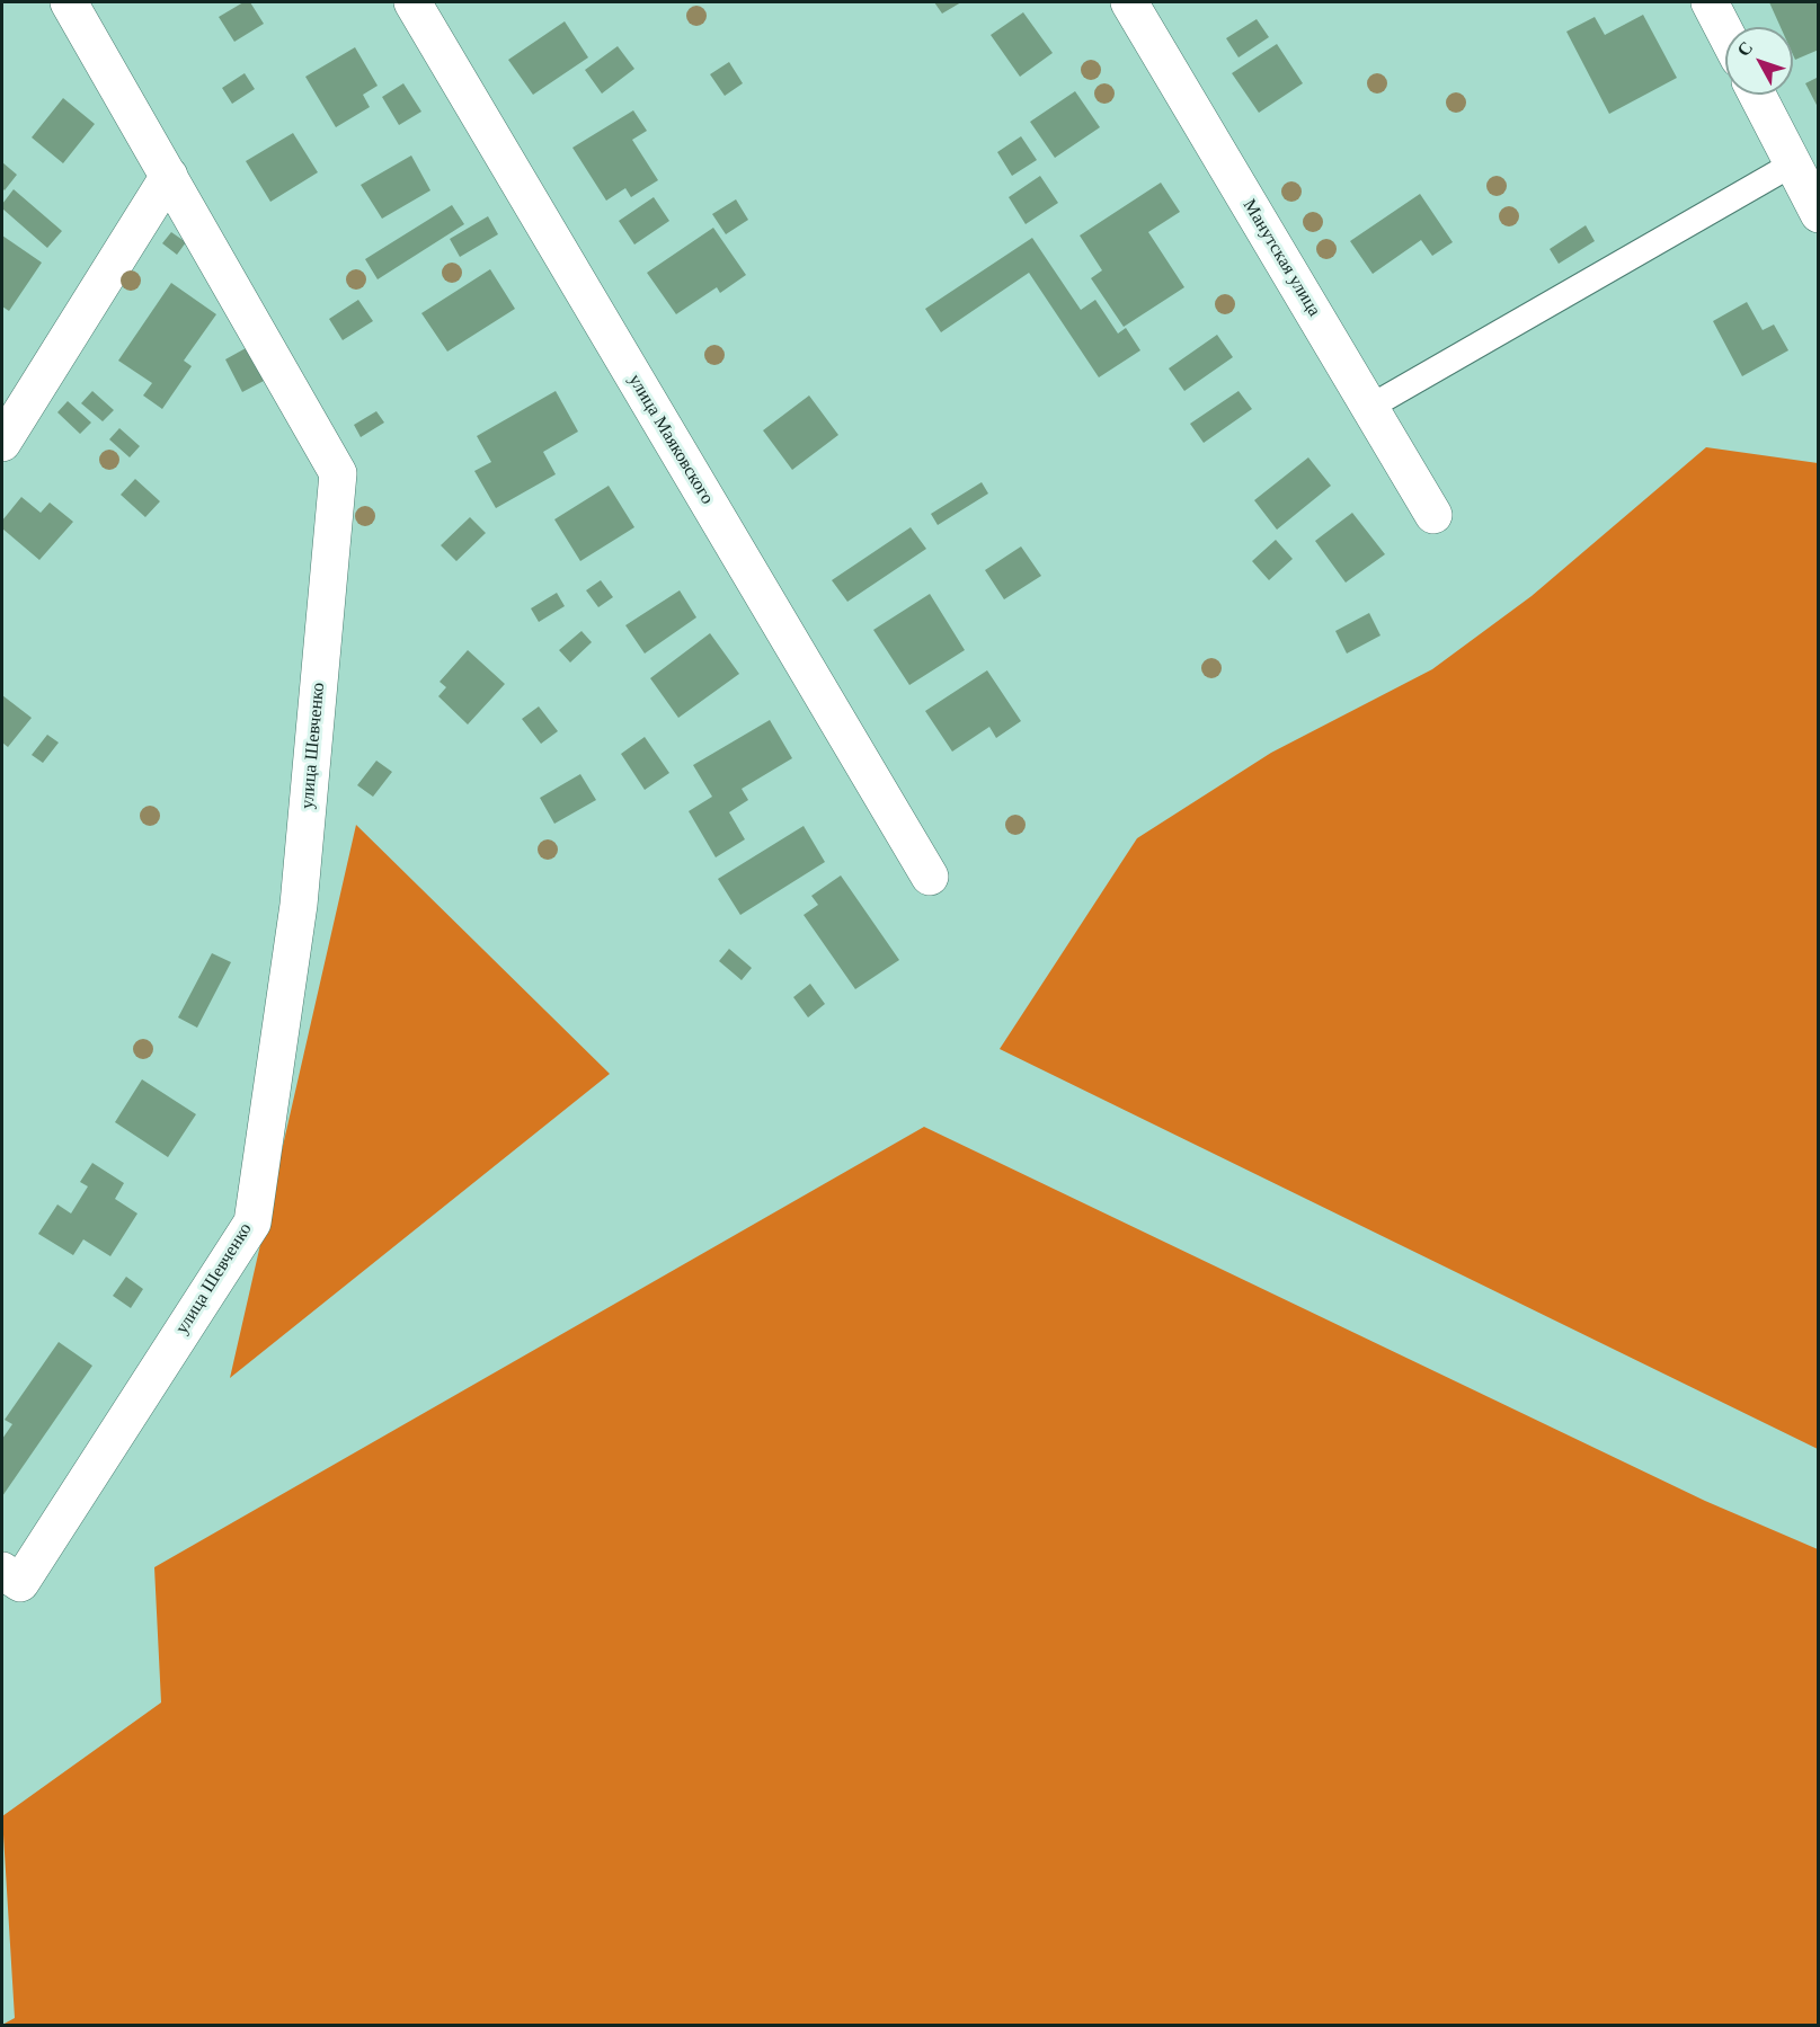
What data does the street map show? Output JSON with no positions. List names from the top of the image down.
{
  "streets": {
    "street": ["Манутская улица", "улица Маяковского", "улица Шевченко"]
  },
  "north": "top left"
}
